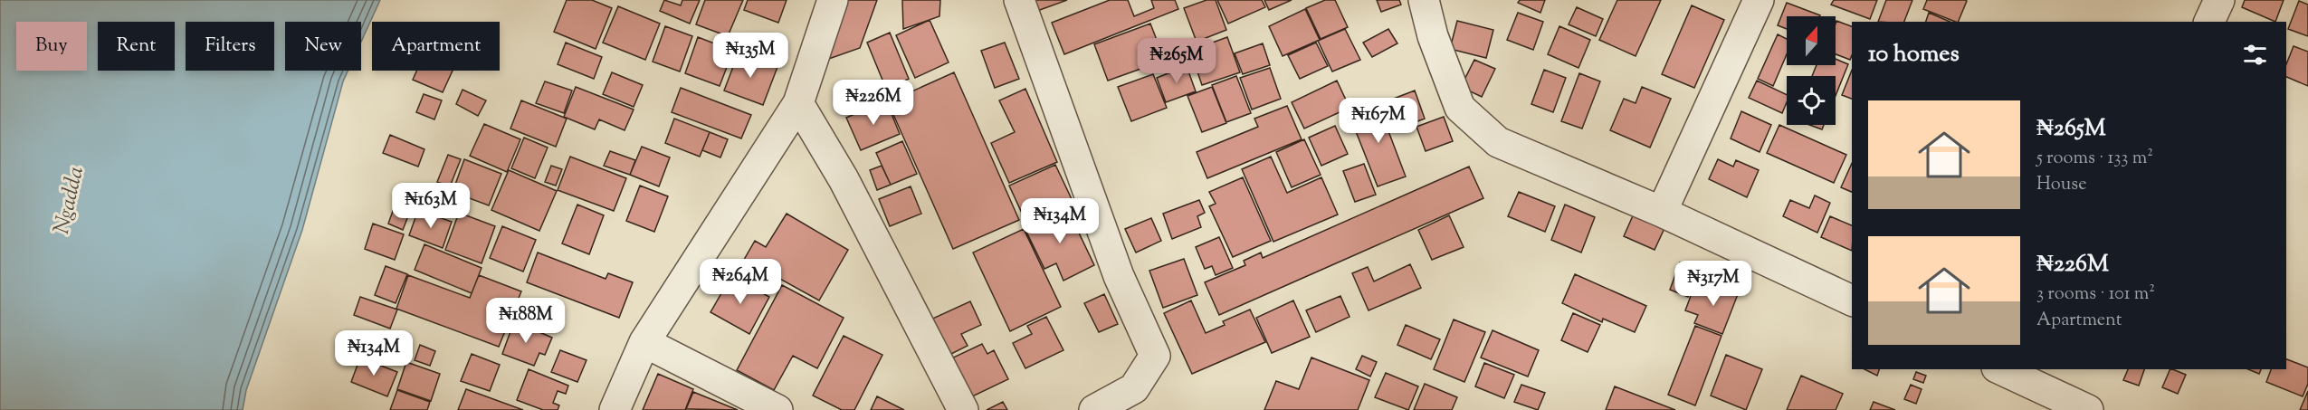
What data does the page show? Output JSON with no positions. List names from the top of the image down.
{
  "water": ["Ngadda"],
  "north": "top",
  "page": {
    "chip": [
      "Buy",
      "Rent",
      "Filters",
      "New",
      "Apartment"
    ],
    "heading": "10 homes",
    "price": [
      "₦135M",
      "₦265M",
      "₦226M",
      "₦167M",
      "₦163M",
      "₦134M",
      "₦264M",
      "₦317M",
      "₦188M",
      "₦134M"
    ],
    "list": [
      {
        "name": "₦265M",
        "note": "5 rooms · 133 m² · House"
      },
      {
        "name": "₦226M",
        "note": "3 rooms · 101 m² · Apartment"
      }
    ]
  }
}
